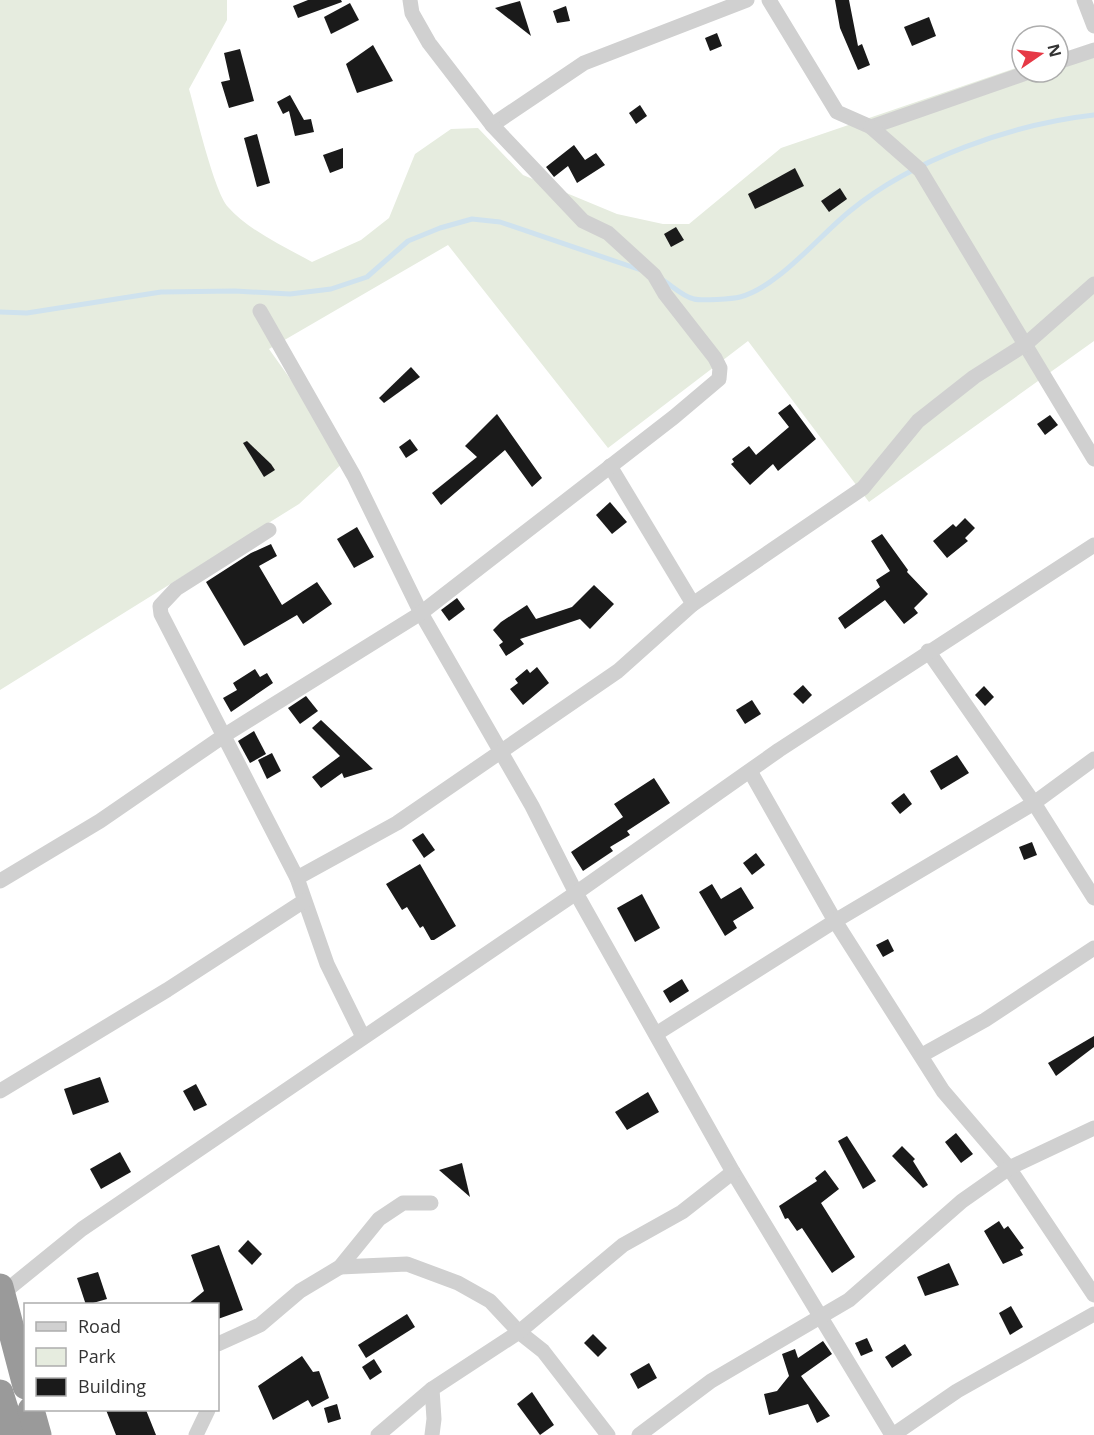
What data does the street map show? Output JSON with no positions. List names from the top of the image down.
{
  "legend": ["Road", "Park", "Building"],
  "north": "right"
}
